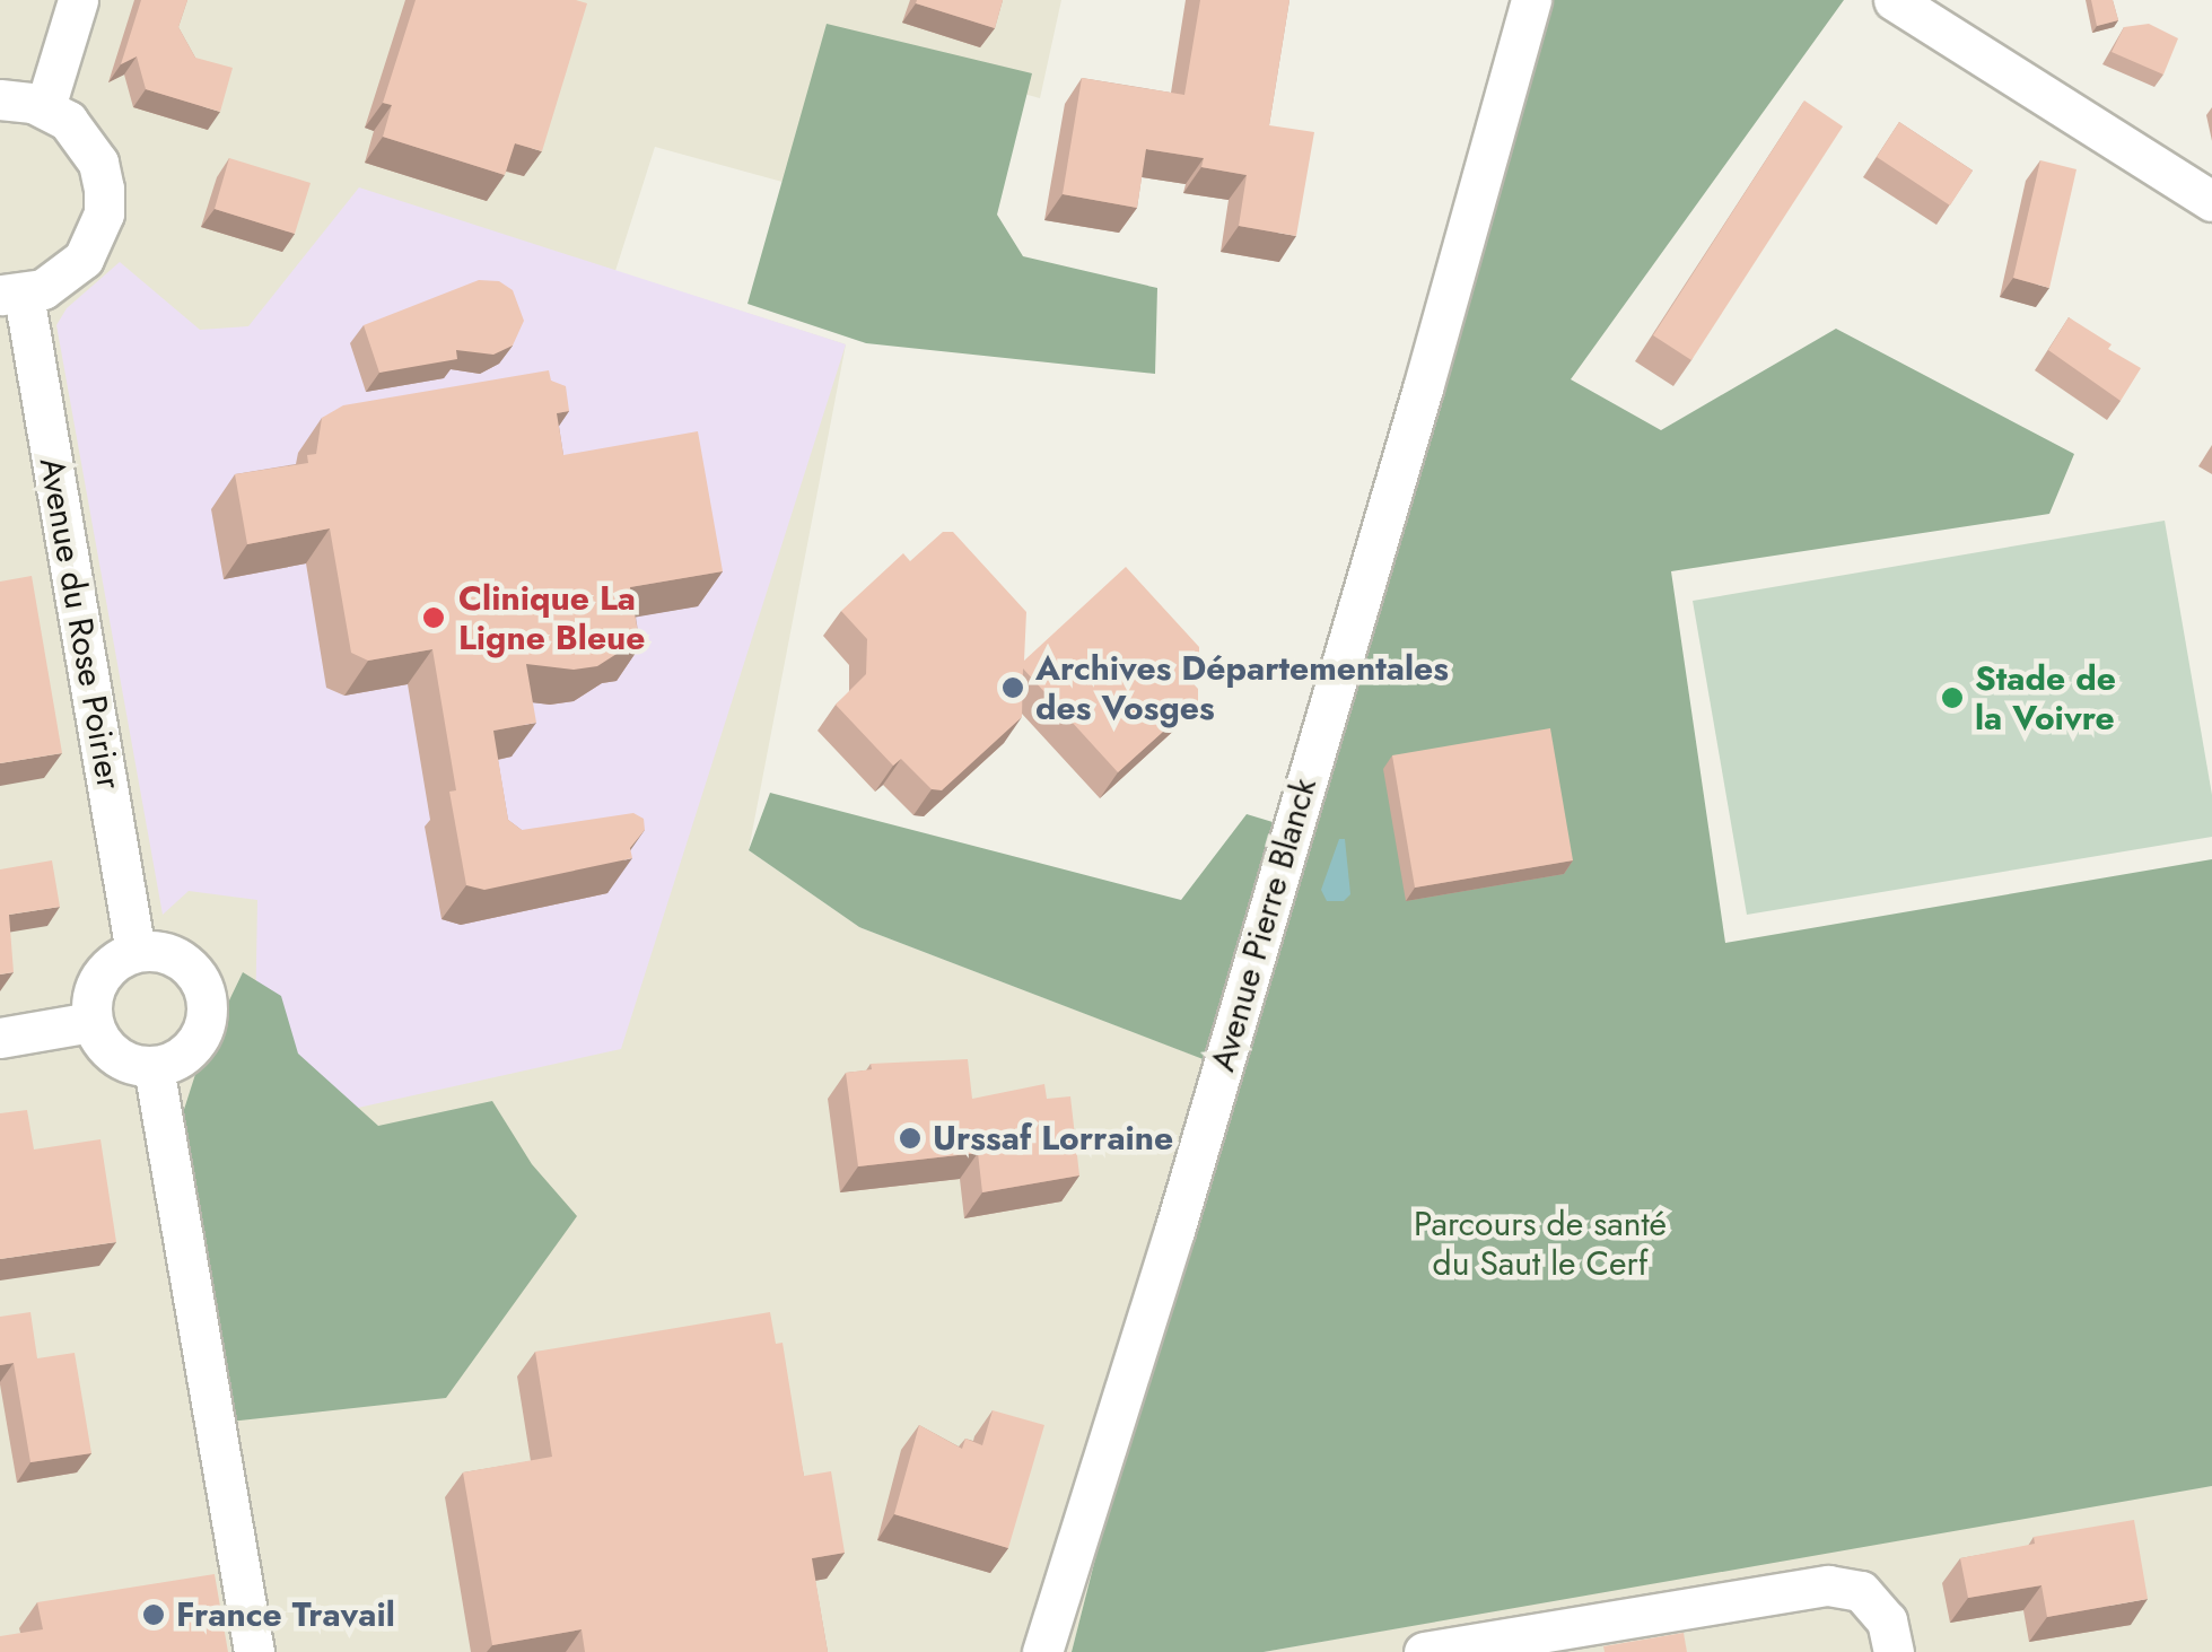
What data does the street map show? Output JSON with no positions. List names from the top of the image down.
{
  "streets": {
    "street": ["Avenue du Rose Poirier", "Avenue Pierre Blanck"]
  },
  "parks": ["Parcours de santé du Saut le Cerf"],
  "places": [
    "Clinique La Ligne Bleue",
    "Archives Départementales des Vosges",
    "Stade de la Voivre",
    "Urssaf Lorraine",
    "France Travail"
  ]
}
